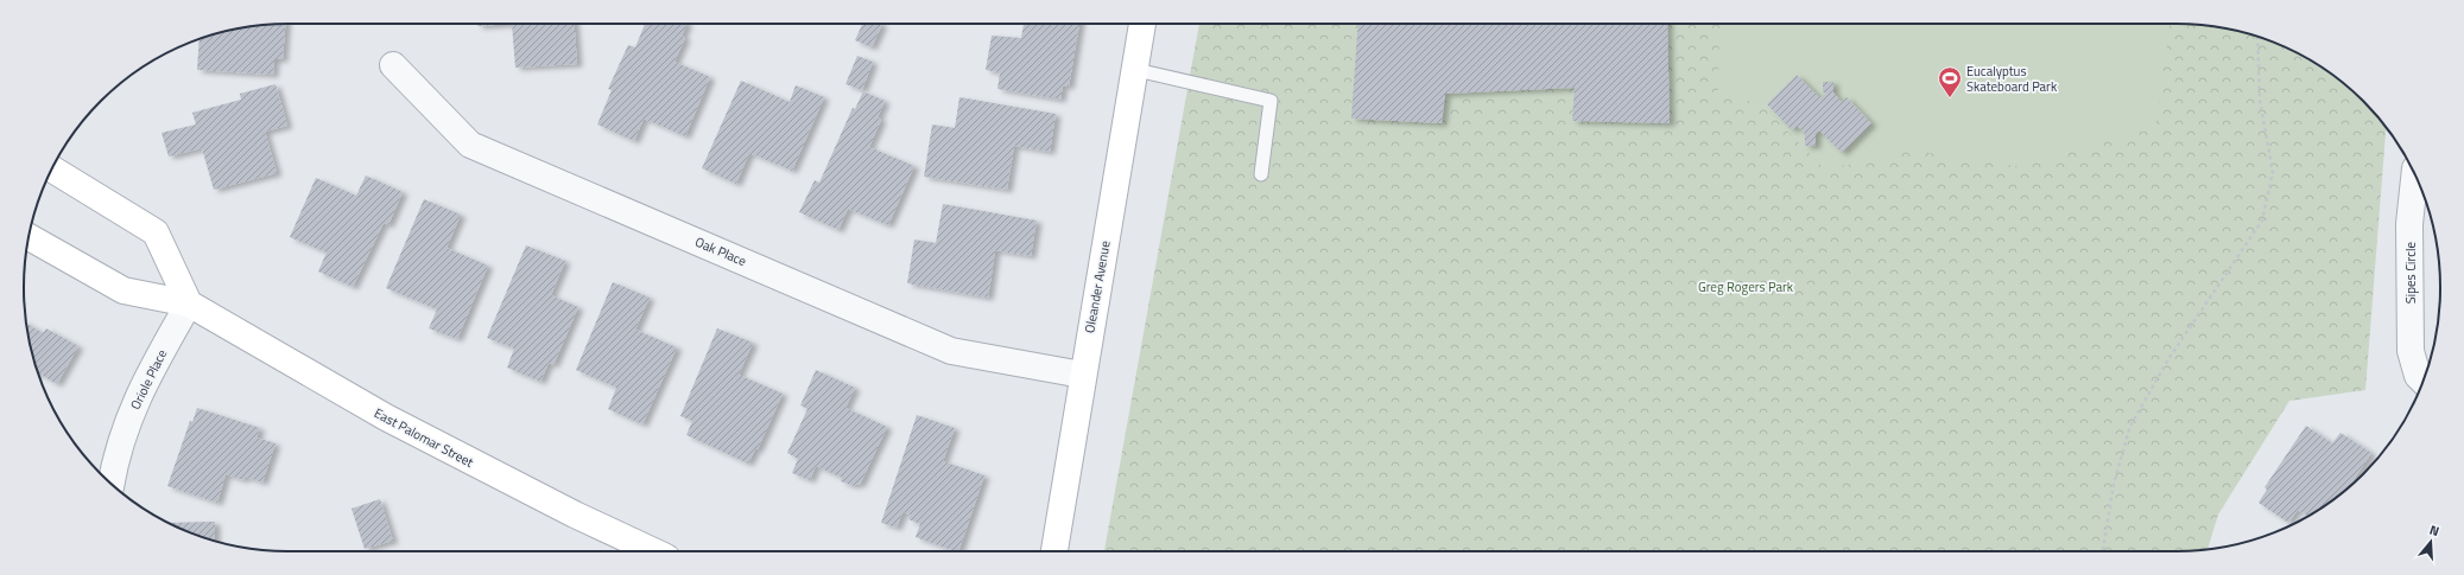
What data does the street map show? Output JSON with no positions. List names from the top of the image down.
{
  "streets": {
    "main road": ["Oleander Avenue", "East Palomar Street"],
    "street": ["Oak Place", "Sipes Circle", "Oriole Place"]
  },
  "crossings": [
    ["Oak Place", "Oleander Avenue"],
    ["Oriole Place", "East Palomar Street"]
  ],
  "parks": ["Greg Rogers Park"],
  "places": {
    "sports": ["Eucalyptus Skateboard Park"]
  },
  "north": "top"
}
